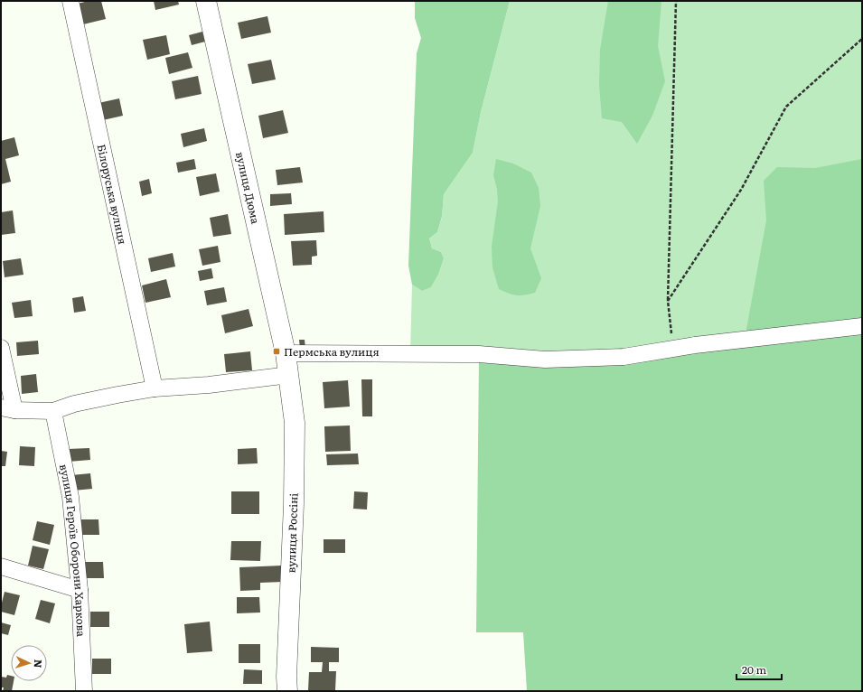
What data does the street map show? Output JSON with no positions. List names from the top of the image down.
{
  "streets": {
    "street": [
      "вулиця Дюма",
      "Білоруська вулиця",
      "вулиця Россіні",
      "вулиця Героїв Оборони Харкова"
    ]
  },
  "crossings": [
    ["вулиця Дюма", "вулиця Россіні"]
  ],
  "places": {
    "transit": ["Пермська вулиця"]
  },
  "scale_bar": "20 m",
  "north": "right"
}
